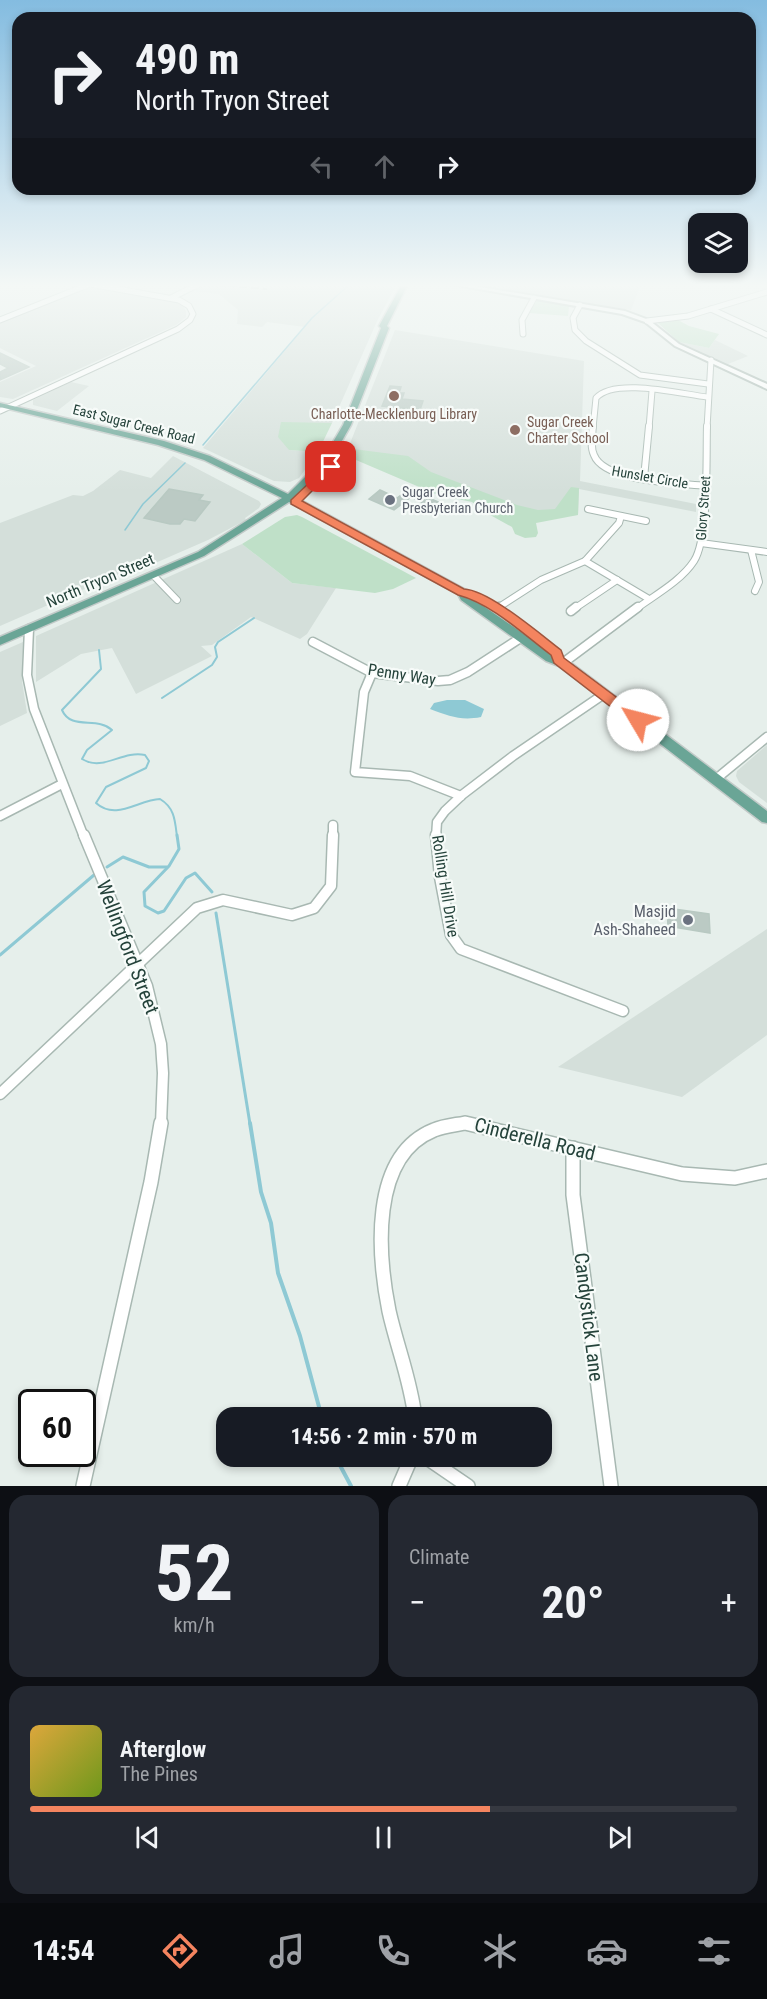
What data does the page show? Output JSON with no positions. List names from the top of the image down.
{
  "streets": {
    "main road": ["East Sugar Creek Road", "North Tryon Street"],
    "street": [
      "Hunslet Circle",
      "Glory Street",
      "Penny Way",
      "Rolling Hill Drive",
      "Wellingford Street",
      "Cinderella Road",
      "Candystick Lane"
    ]
  },
  "crossings": [
    ["East Sugar Creek Road", "North Tryon Street"],
    ["Hunslet Circle", "Glory Street"],
    ["North Tryon Street", "Wellingford Street"],
    ["Cinderella Road", "Candystick Lane"]
  ],
  "places": [
    "Charlotte-Mecklenburg Library",
    "Sugar Creek Charter School",
    "Sugar Creek Presbyterian Church",
    "Masjid Ash-Shaheed"
  ],
  "page": {
    "turn": ["490 m", "North Tryon Street"],
    "limit": "60",
    "trip": "14:56 · 2 min · 570 m",
    "tile": [
      ["52", "km/h"],
      "Climate"
    ],
    "heat": ["−", "20°", "+"],
    "song": ["Afterglow", "The Pines"],
    "tabs": "14:54"
  }
}
